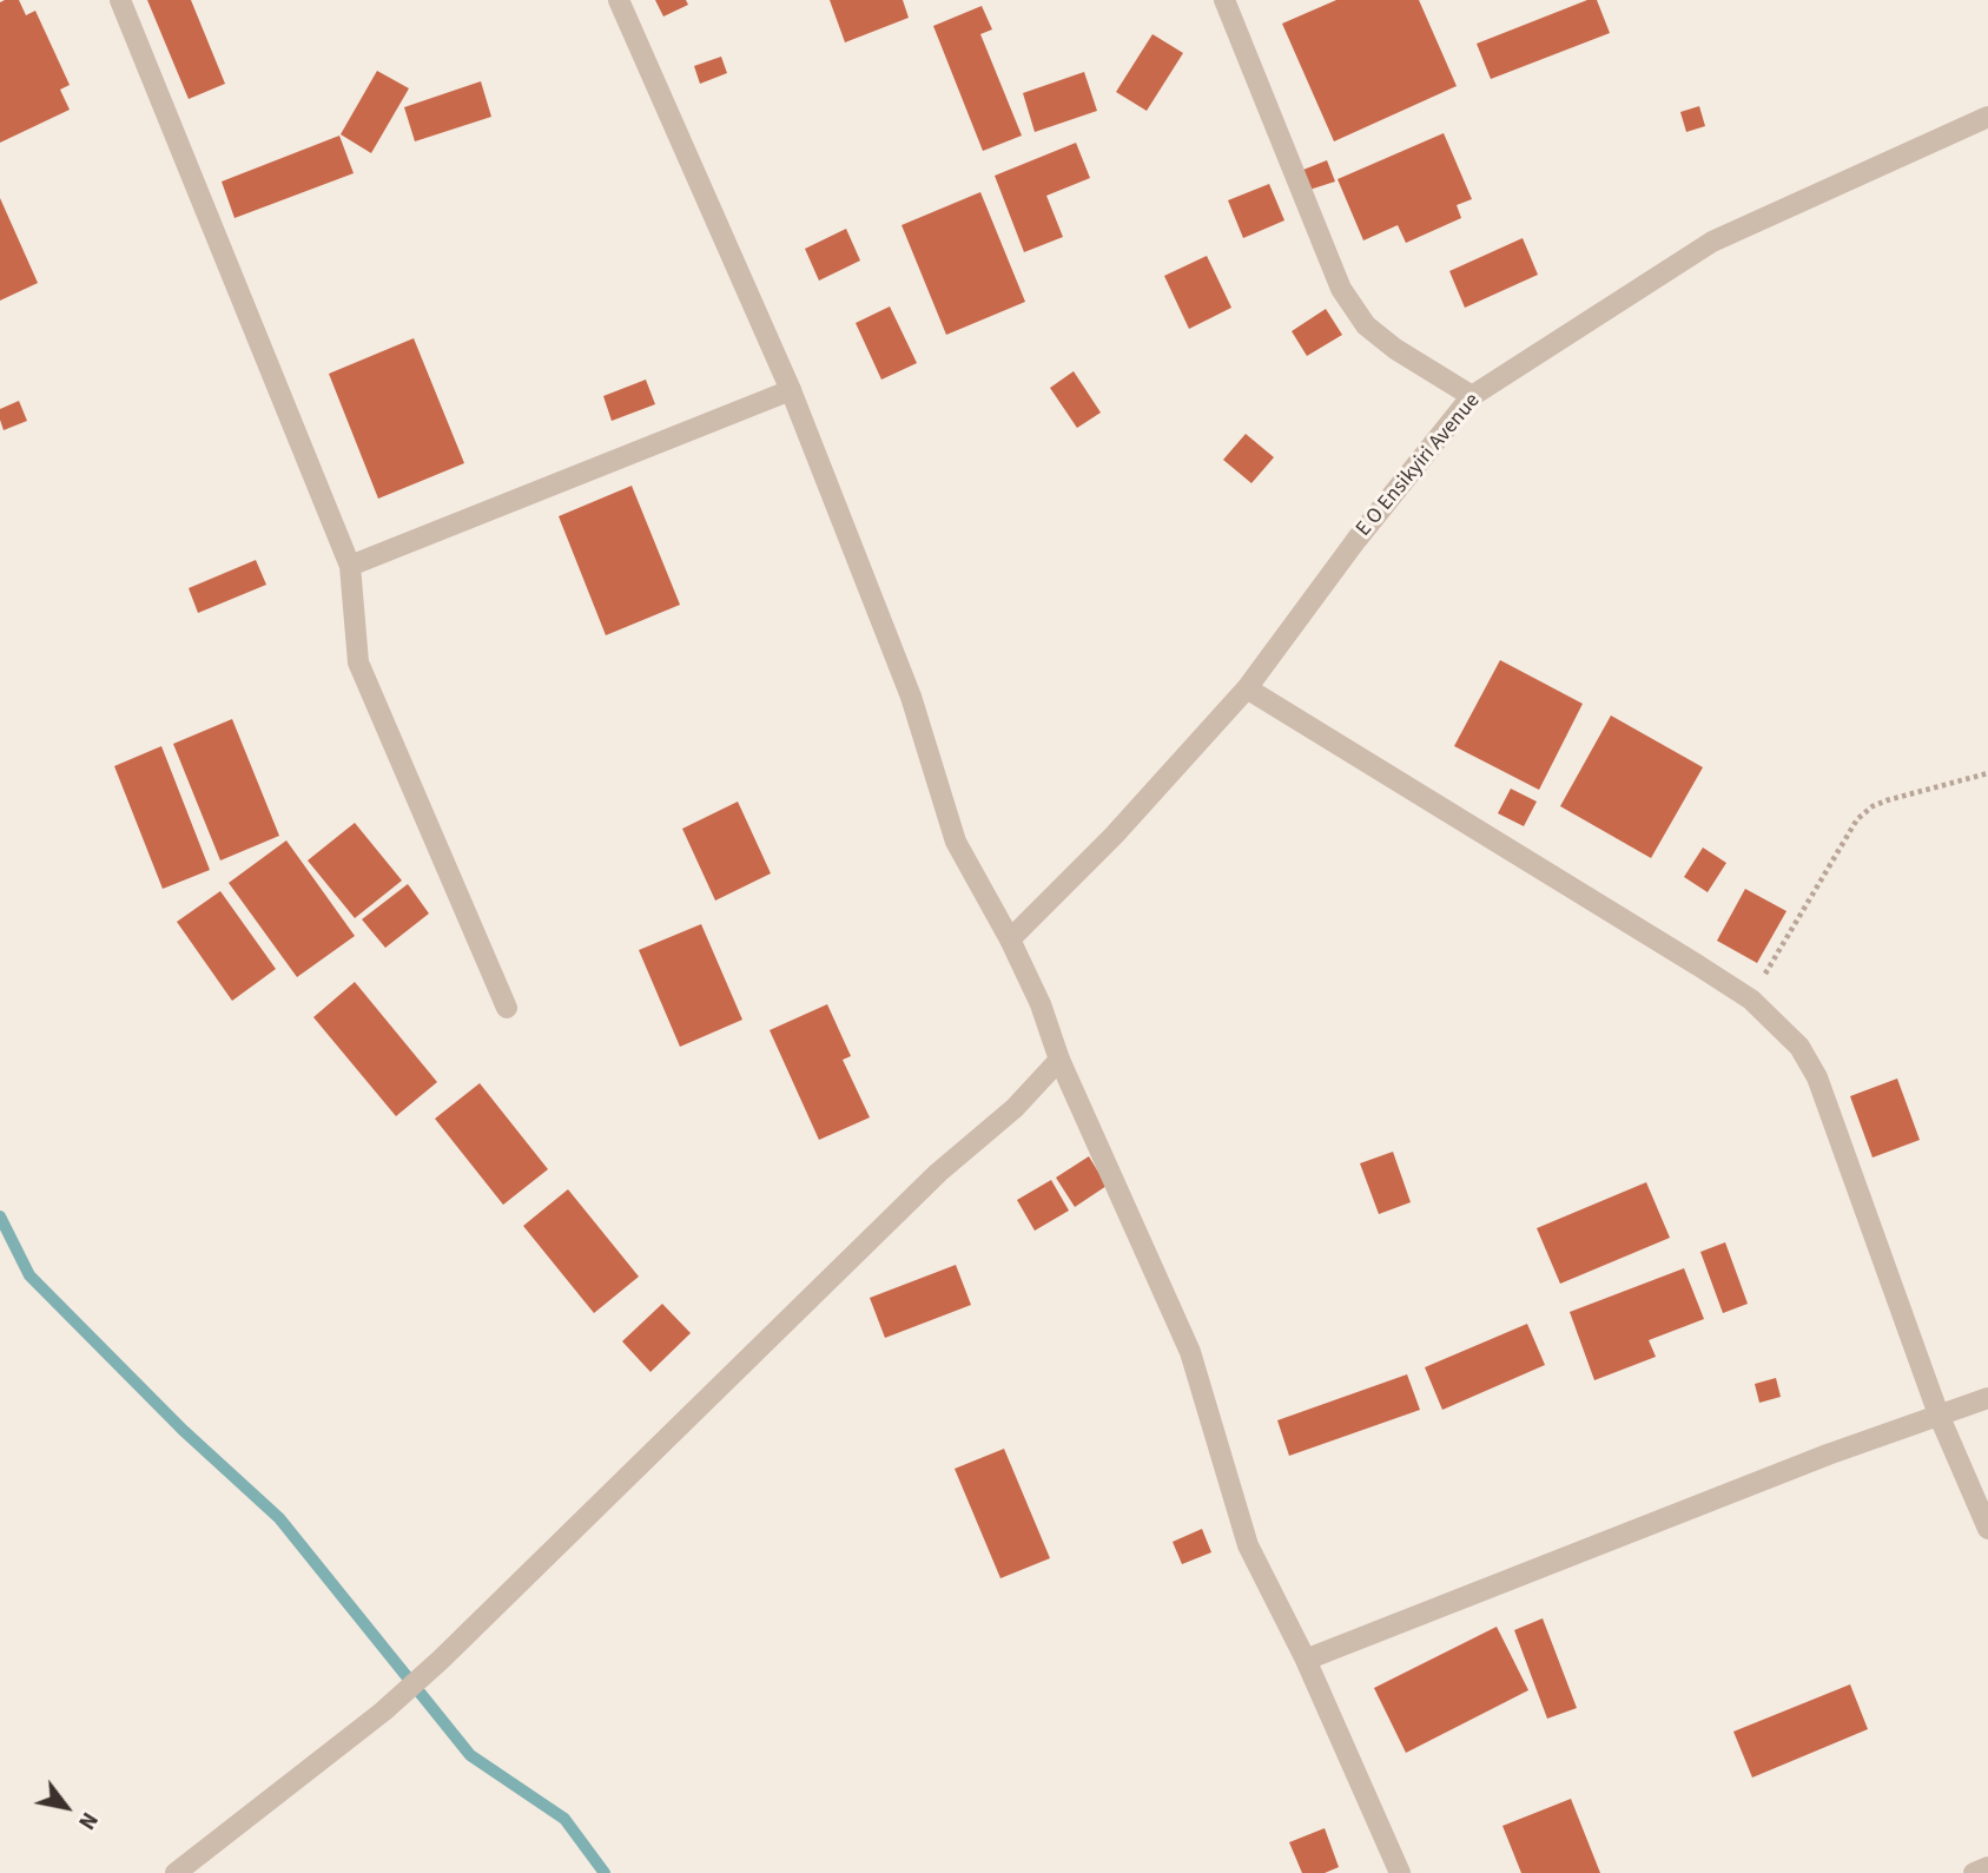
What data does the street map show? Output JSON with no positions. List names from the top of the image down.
{
  "streets": {
    "street": ["E O Ensikyiri Avenue"]
  },
  "north": "bottom right"
}
